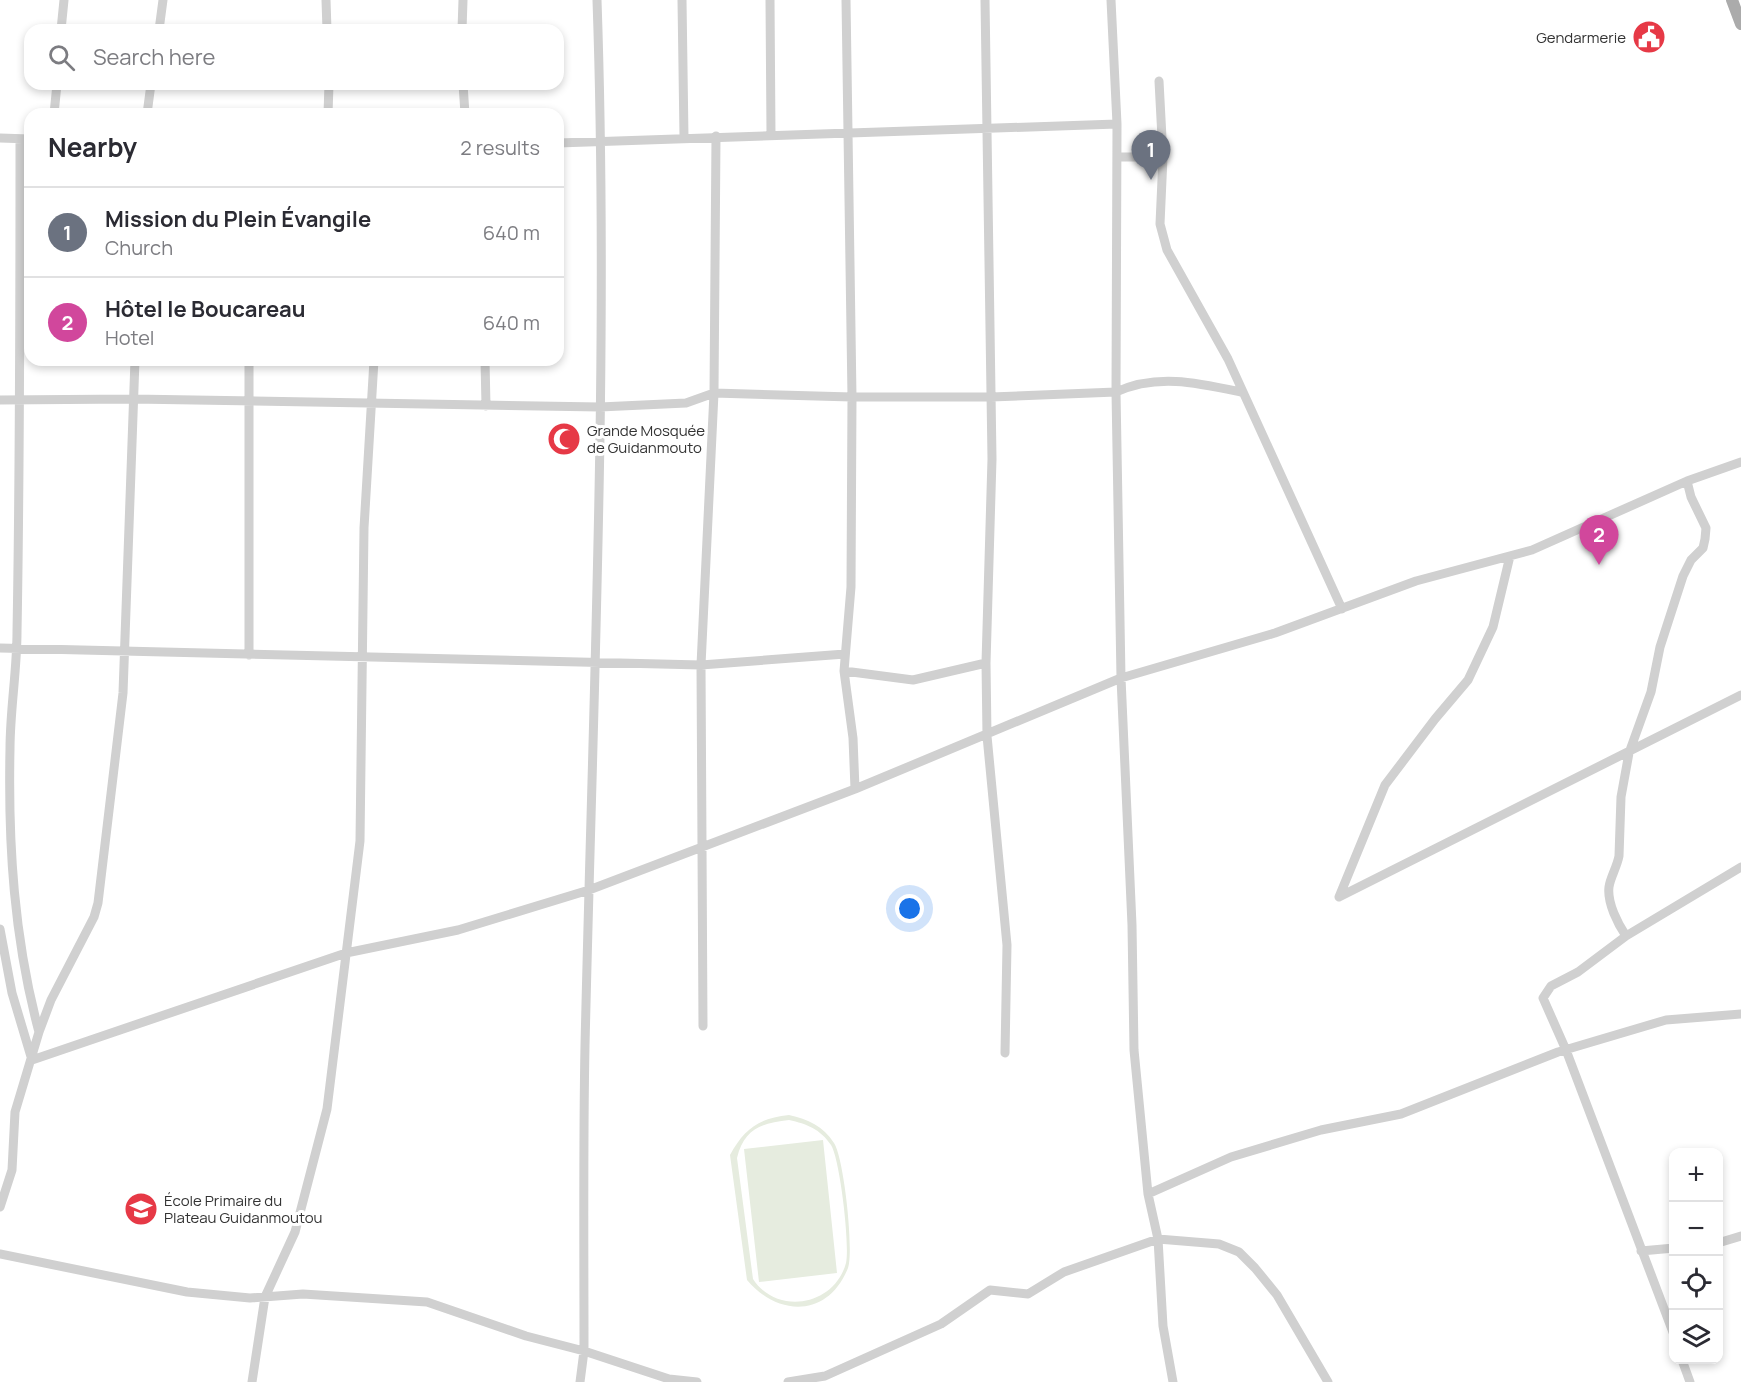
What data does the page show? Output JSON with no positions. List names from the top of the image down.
{
  "places": {
    "public building": ["Gendarmerie"],
    "mosque": ["Grande Mosquée de Guidanmouto"],
    "school or university": ["École Primaire du Plateau Guidanmoutou"]
  },
  "page": {
    "search": "Search here",
    "heading": ["Nearby", "2 results"],
    "pins": ["1", "2"],
    "list": [
      {
        "mark": "1",
        "name": "Mission du Plein Évangile",
        "note": "Church",
        "value": "640 m"
      },
      {
        "mark": "2",
        "name": "Hôtel le Boucareau",
        "note": "Hotel",
        "value": "640 m"
      }
    ],
    "map_buttons": ["+", "−"]
  }
}
